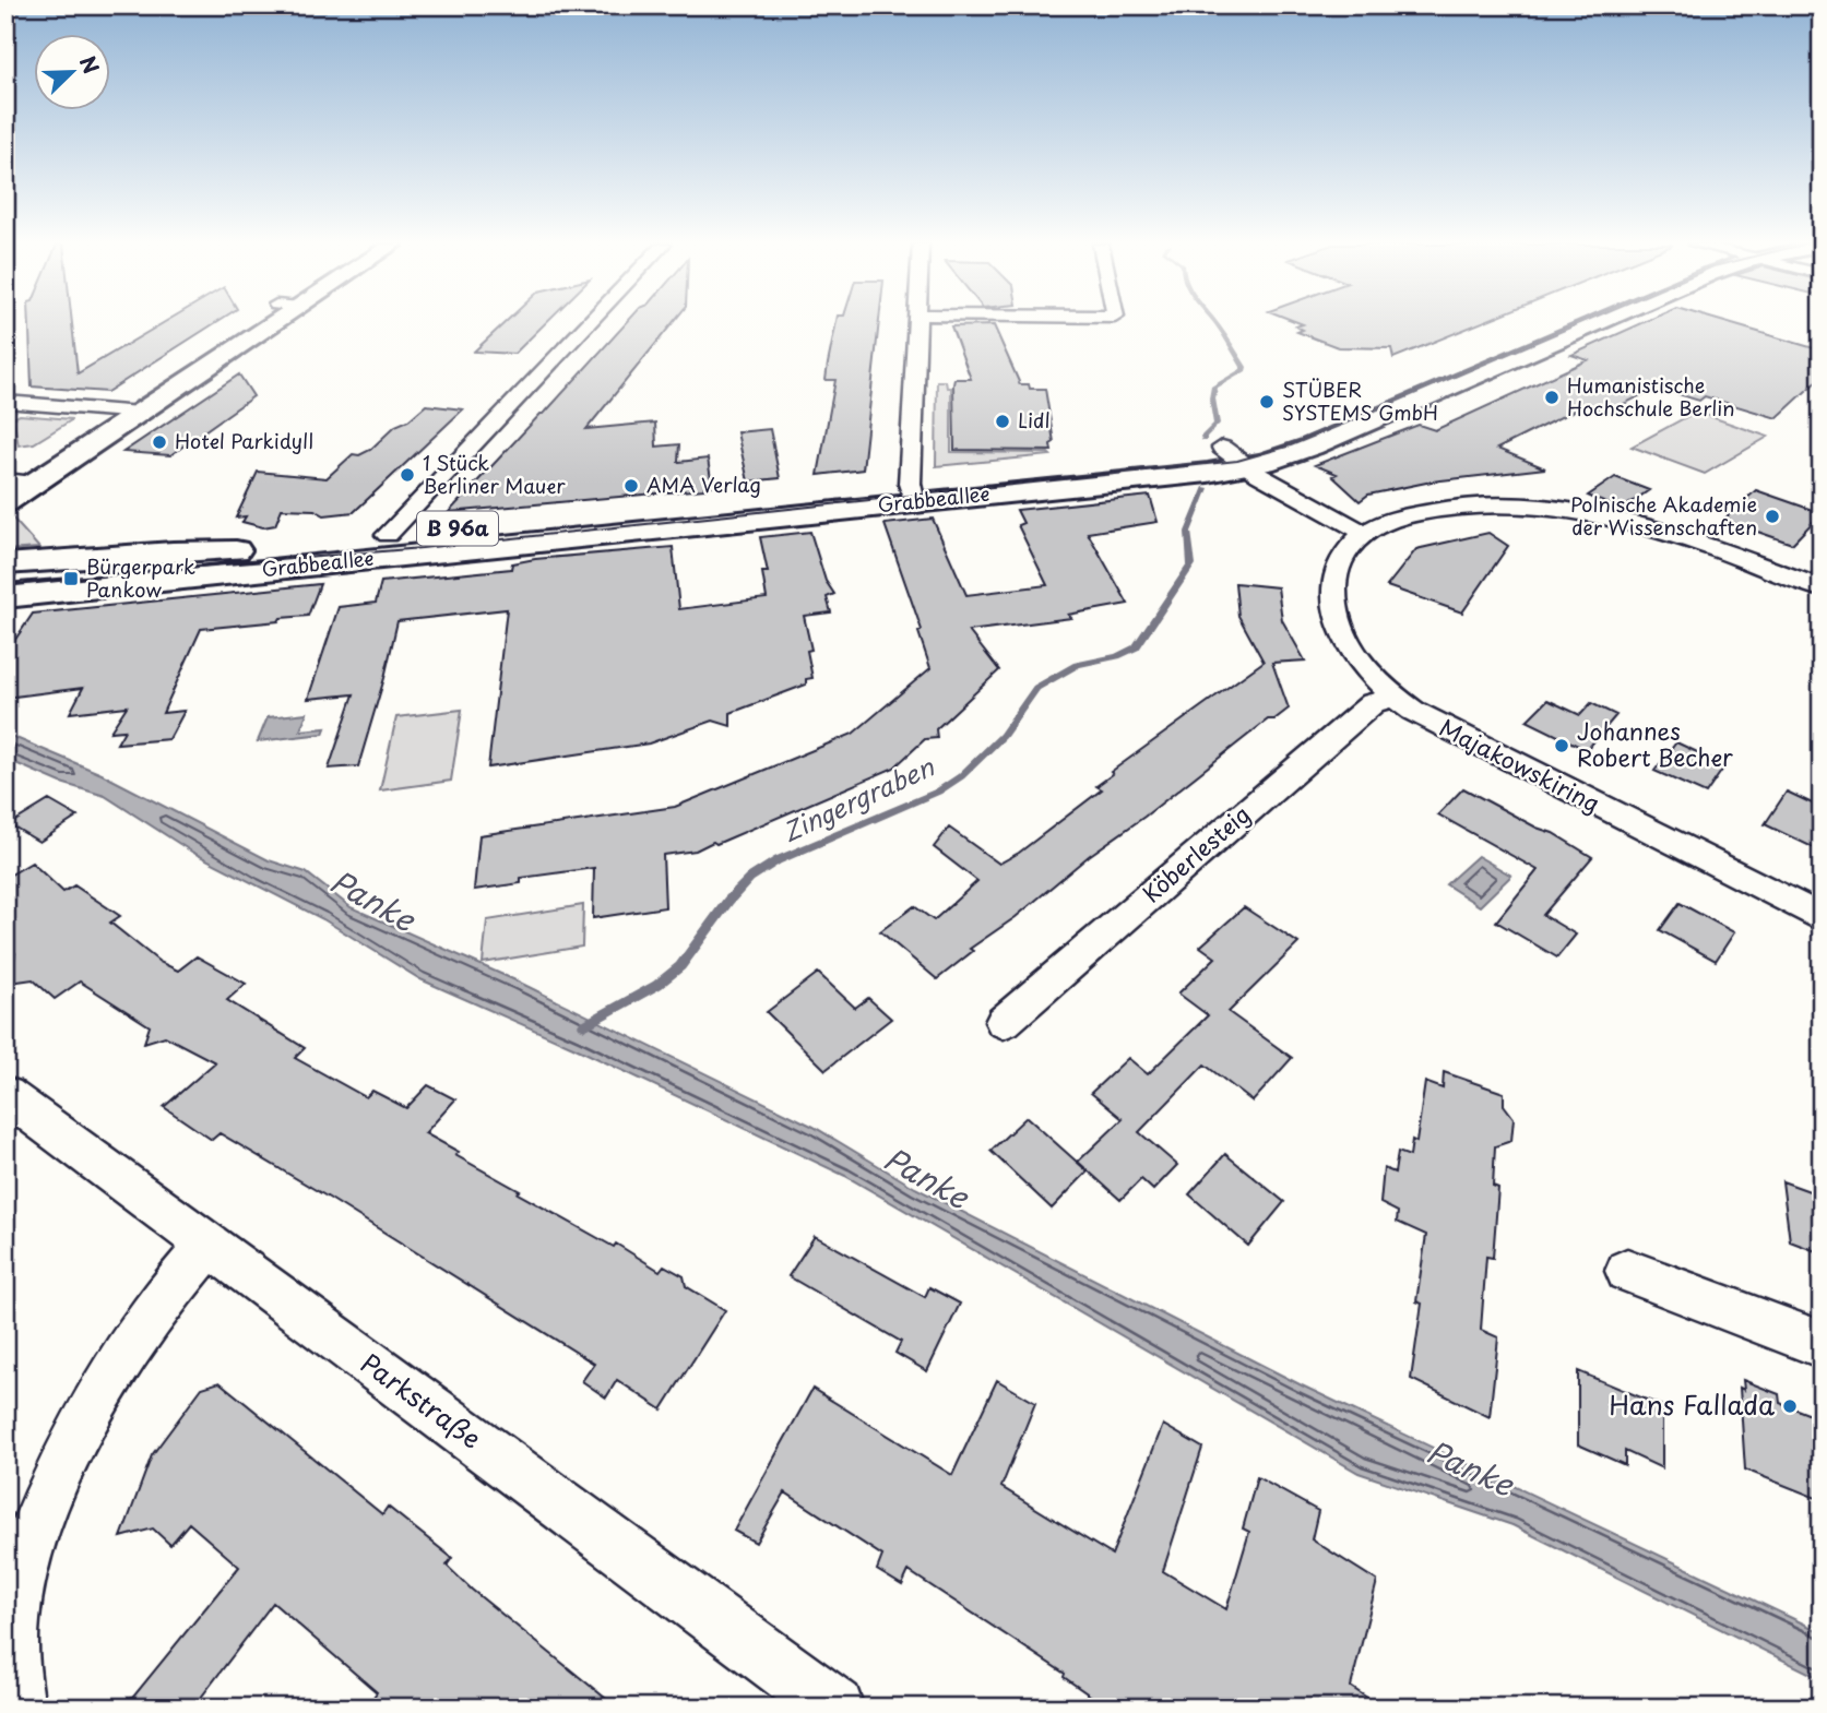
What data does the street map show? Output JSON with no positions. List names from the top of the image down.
{
  "streets": {
    "main road": ["Grabbeallee", "B 96a"],
    "street": ["Majakowskiring", "Köberlesteig", "Parkstraße"]
  },
  "crossings": [
    ["Majakowskiring", "Köberlesteig"]
  ],
  "water": ["Zingergraben", "Panke"],
  "places": {
    "other": [
      "Humanistische Hochschule Berlin",
      "STÜBER SYSTEMS GmbH",
      "Lidl",
      "Hotel Parkidyll",
      "1 Stück Berliner Mauer",
      "AMA Verlag",
      "Polnische Akademie der Wissenschaften",
      "Johannes Robert Becher",
      "Hans Fallada"
    ],
    "transit": ["Bürgerpark Pankow"]
  },
  "north": "top right"
}
